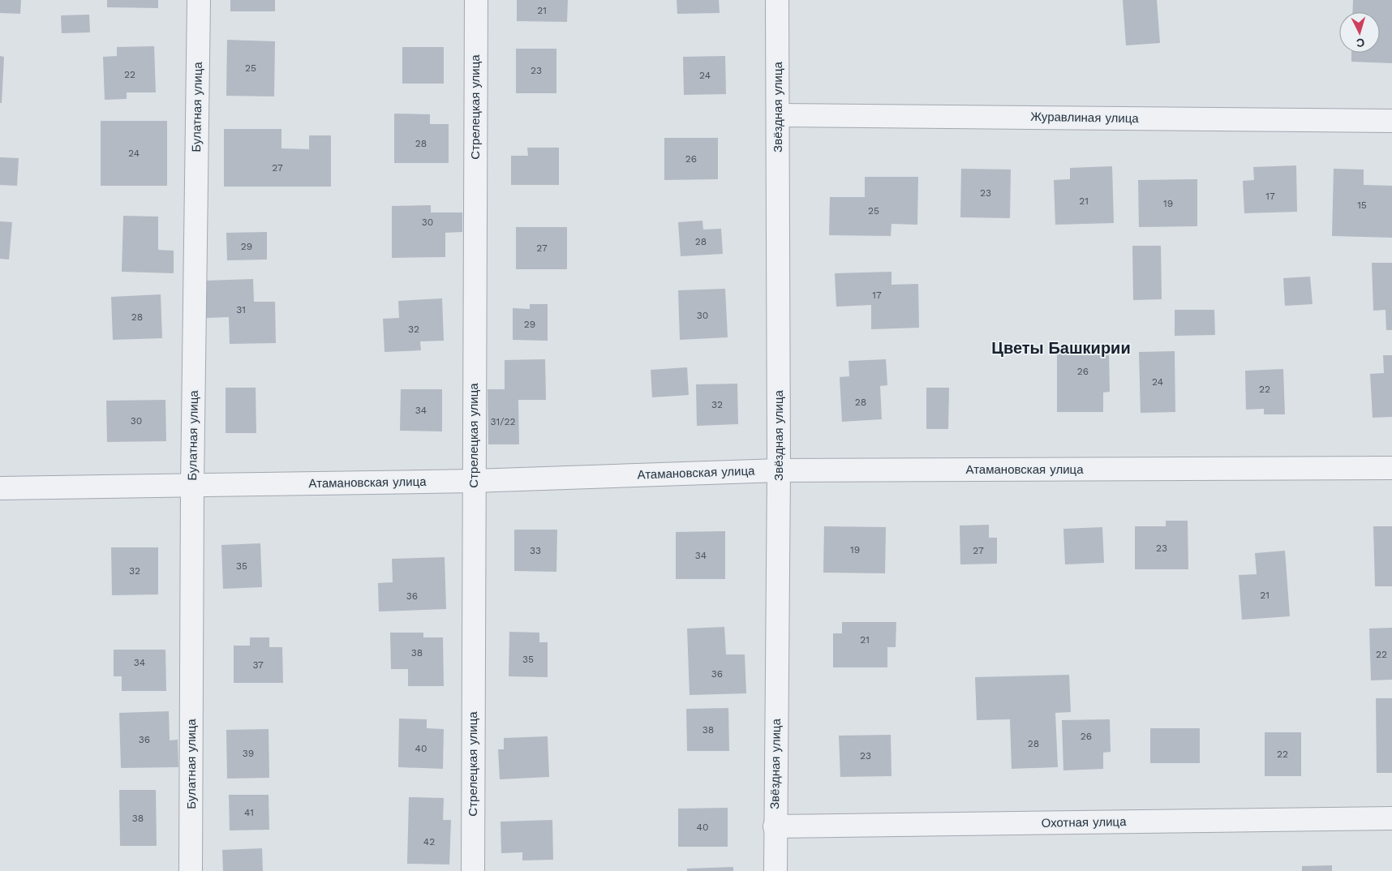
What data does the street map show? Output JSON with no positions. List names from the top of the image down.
{
  "streets": {
    "street": [
      "Булатная улица",
      "Стрелецкая улица",
      "Звёздная улица",
      "Журавлиная улица",
      "Атамановская улица",
      "Охотная улица"
    ]
  },
  "crossings": [
    ["Булатная улица", "Атамановская улица"],
    ["Стрелецкая улица", "Атамановская улица"],
    ["Звёздная улица", "Журавлиная улица"],
    ["Звёздная улица", "Атамановская улица"],
    ["Звёздная улица", "Охотная улица"]
  ],
  "districts": ["Цветы Башкирии"],
  "house_numbers": [
    "21",
    "25",
    "23",
    "22",
    "24",
    "28",
    "24",
    "26",
    "27",
    "23",
    "17",
    "21",
    "19",
    "15",
    "25",
    "30",
    "28",
    "29",
    "27",
    "17",
    "31",
    "30",
    "28",
    "29",
    "32",
    "26",
    "24",
    "22",
    "28",
    "32",
    "34",
    "30",
    "31/22",
    "23",
    "19",
    "33",
    "27",
    "34",
    "35",
    "32",
    "21",
    "36",
    "21",
    "38",
    "22",
    "35",
    "34",
    "37",
    "36",
    "38",
    "26",
    "36",
    "28",
    "40",
    "39",
    "22",
    "23",
    "41",
    "38",
    "40",
    "42"
  ],
  "north": "bottom"
}
